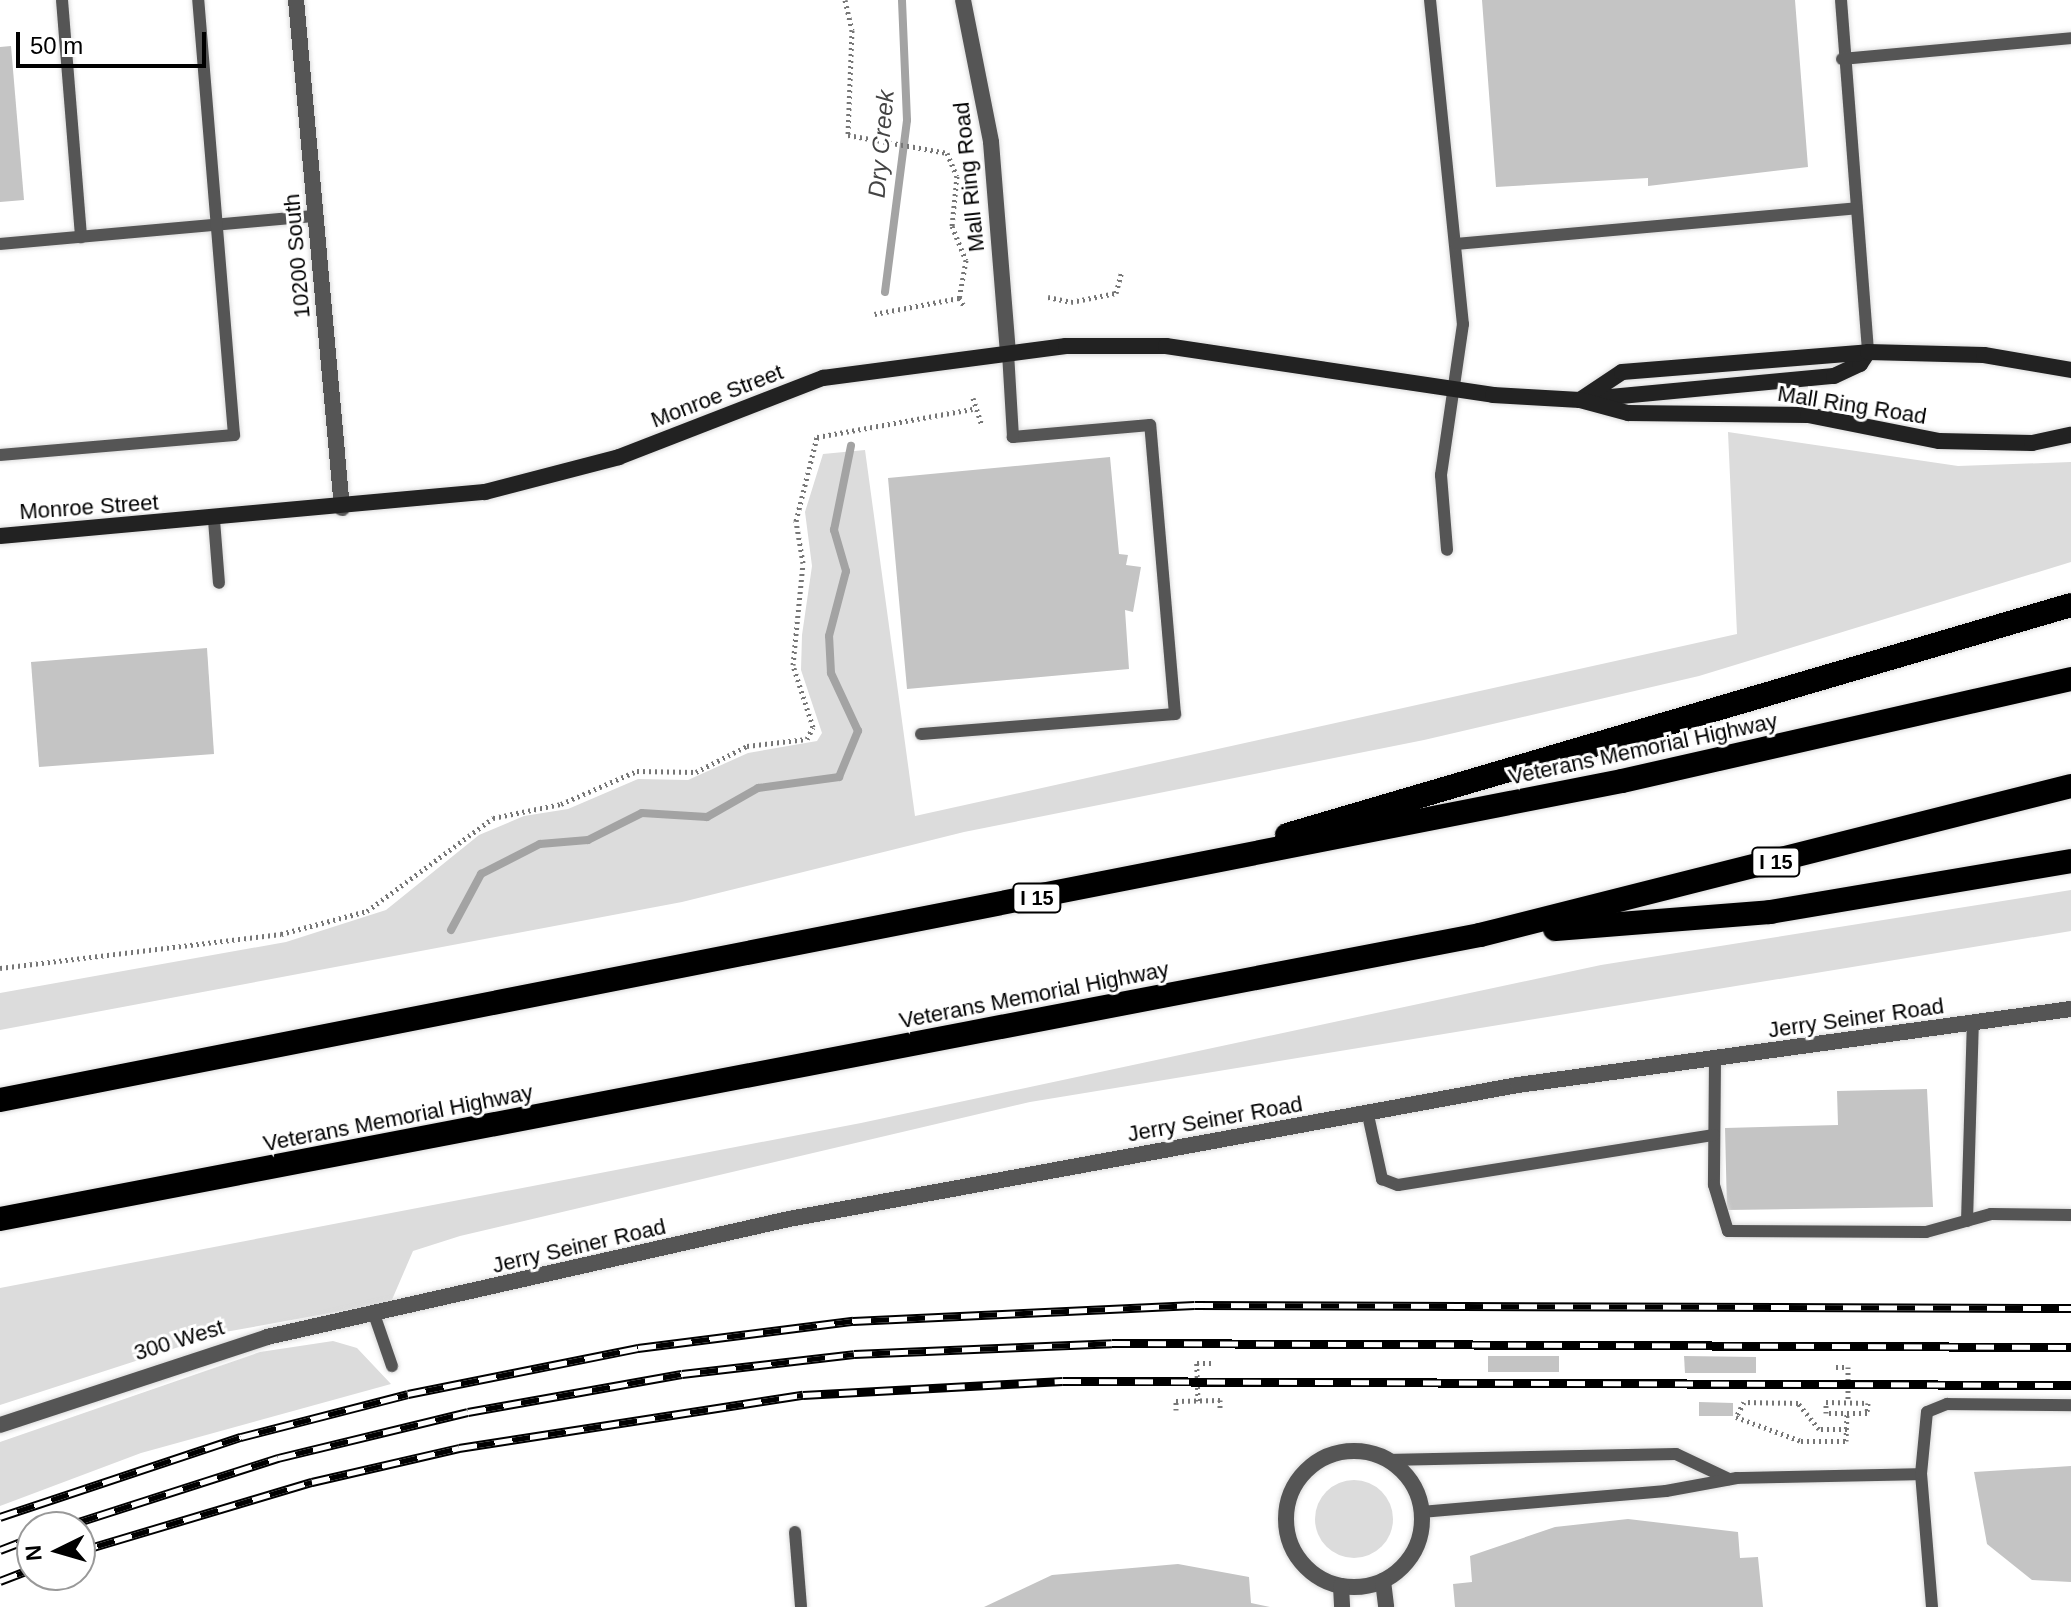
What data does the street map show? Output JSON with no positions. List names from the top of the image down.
{
  "streets": {
    "highway": ["Veterans Memorial Highway", "I 15"],
    "street": [
      "Mall Ring Road",
      "10200 South",
      "Monroe Street",
      "Jerry Seiner Road",
      "300 West"
    ]
  },
  "crossings": [
    ["Mall Ring Road", "Monroe Street"],
    ["10200 South", "Monroe Street"],
    ["Jerry Seiner Road", "300 West"]
  ],
  "water": ["Dry Creek"],
  "scale_bar": "50 m",
  "north": "left"
}
